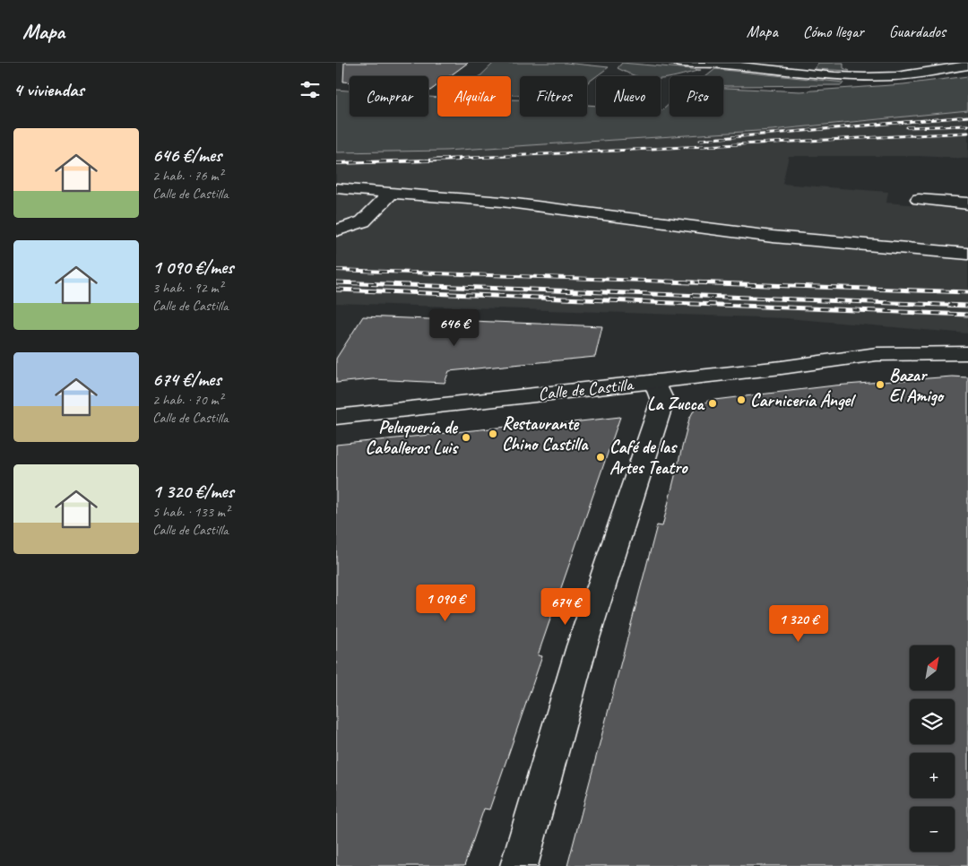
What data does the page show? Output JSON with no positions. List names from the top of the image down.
{
  "streets": {
    "street": ["Calle de Castilla"]
  },
  "places": [
    "Bazar El Amigo",
    "Carnicería Ángel",
    "La Zucca",
    "Restaurante Chino Castilla",
    "Peluquería de Caballeros Luis",
    "Café de las Artes Teatro"
  ],
  "north": "top right",
  "page": {
    "header": "Mapa",
    "nav": ["Mapa", "Cómo llegar", "Guardados"],
    "heading": "4 viviendas",
    "chip": [
      "Comprar",
      "Alquilar",
      "Filtros",
      "Nuevo",
      "Piso"
    ],
    "list": [
      {
        "name": "646 €/mes",
        "note": "2 hab. · 76 m² · Calle de Castilla"
      },
      {
        "name": "1 090 €/mes",
        "note": "3 hab. · 92 m² · Calle de Castilla"
      },
      {
        "name": "674 €/mes",
        "note": "2 hab. · 70 m² · Calle de Castilla"
      },
      {
        "name": "1 320 €/mes",
        "note": "5 hab. · 133 m² · Calle de Castilla"
      }
    ],
    "price": [
      "646 €",
      "1 090 €",
      "674 €",
      "1 320 €"
    ],
    "map_buttons": ["+", "−"]
  }
}
